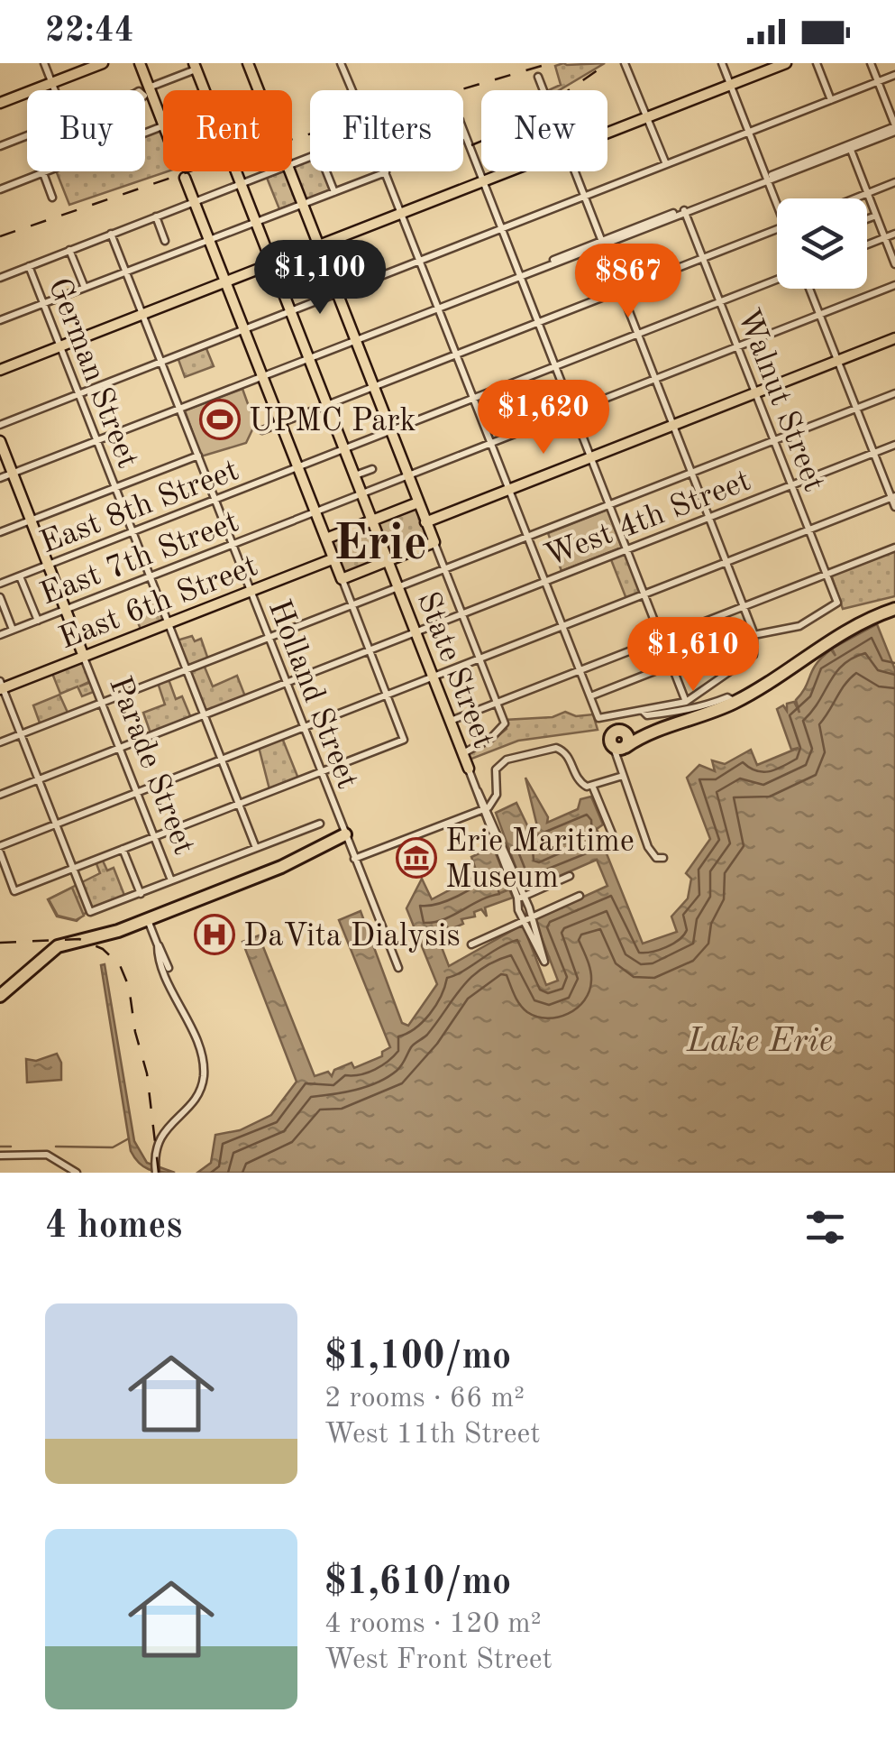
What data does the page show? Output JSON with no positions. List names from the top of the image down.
{
  "streets": {
    "main road": ["East 6th Street", "State Street", "Parade Street"],
    "street": [
      "German Street",
      "Walnut Street",
      "East 8th Street",
      "West 4th Street",
      "East 7th Street",
      "Holland Street"
    ]
  },
  "crossings": [
    ["German Street", "East 8th Street"],
    ["German Street", "West 4th Street"],
    ["German Street", "East 7th Street"],
    ["German Street", "East 6th Street"],
    ["Walnut Street", "East 8th Street"],
    ["Walnut Street", "West 4th Street"],
    ["Walnut Street", "East 7th Street"],
    ["East 8th Street", "State Street"],
    ["East 8th Street", "Holland Street"],
    ["East 8th Street", "Parade Street"],
    ["West 4th Street", "State Street"],
    ["West 4th Street", "Holland Street"],
    ["West 4th Street", "Parade Street"],
    ["East 7th Street", "State Street"],
    ["East 7th Street", "Holland Street"],
    ["East 7th Street", "Parade Street"],
    ["East 6th Street", "Holland Street"],
    ["East 6th Street", "Parade Street"]
  ],
  "districts": ["Erie"],
  "water": ["Lake Erie"],
  "places": {
    "sports": ["UPMC Park"],
    "museum": ["Erie Maritime Museum"],
    "hospital": ["DaVita Dialysis"]
  },
  "page": {
    "status": "22:44",
    "chip": [
      "Buy",
      "Rent",
      "Filters",
      "New"
    ],
    "price": [
      "$1,100",
      "$867",
      "$1,620",
      "$1,610"
    ],
    "heading": "4 homes",
    "list": [
      {
        "name": "$1,100/mo",
        "note": "2 rooms · 66 m² · West 11th Street"
      },
      {
        "name": "$1,610/mo",
        "note": "4 rooms · 120 m² · West Front Street"
      }
    ]
  }
}
